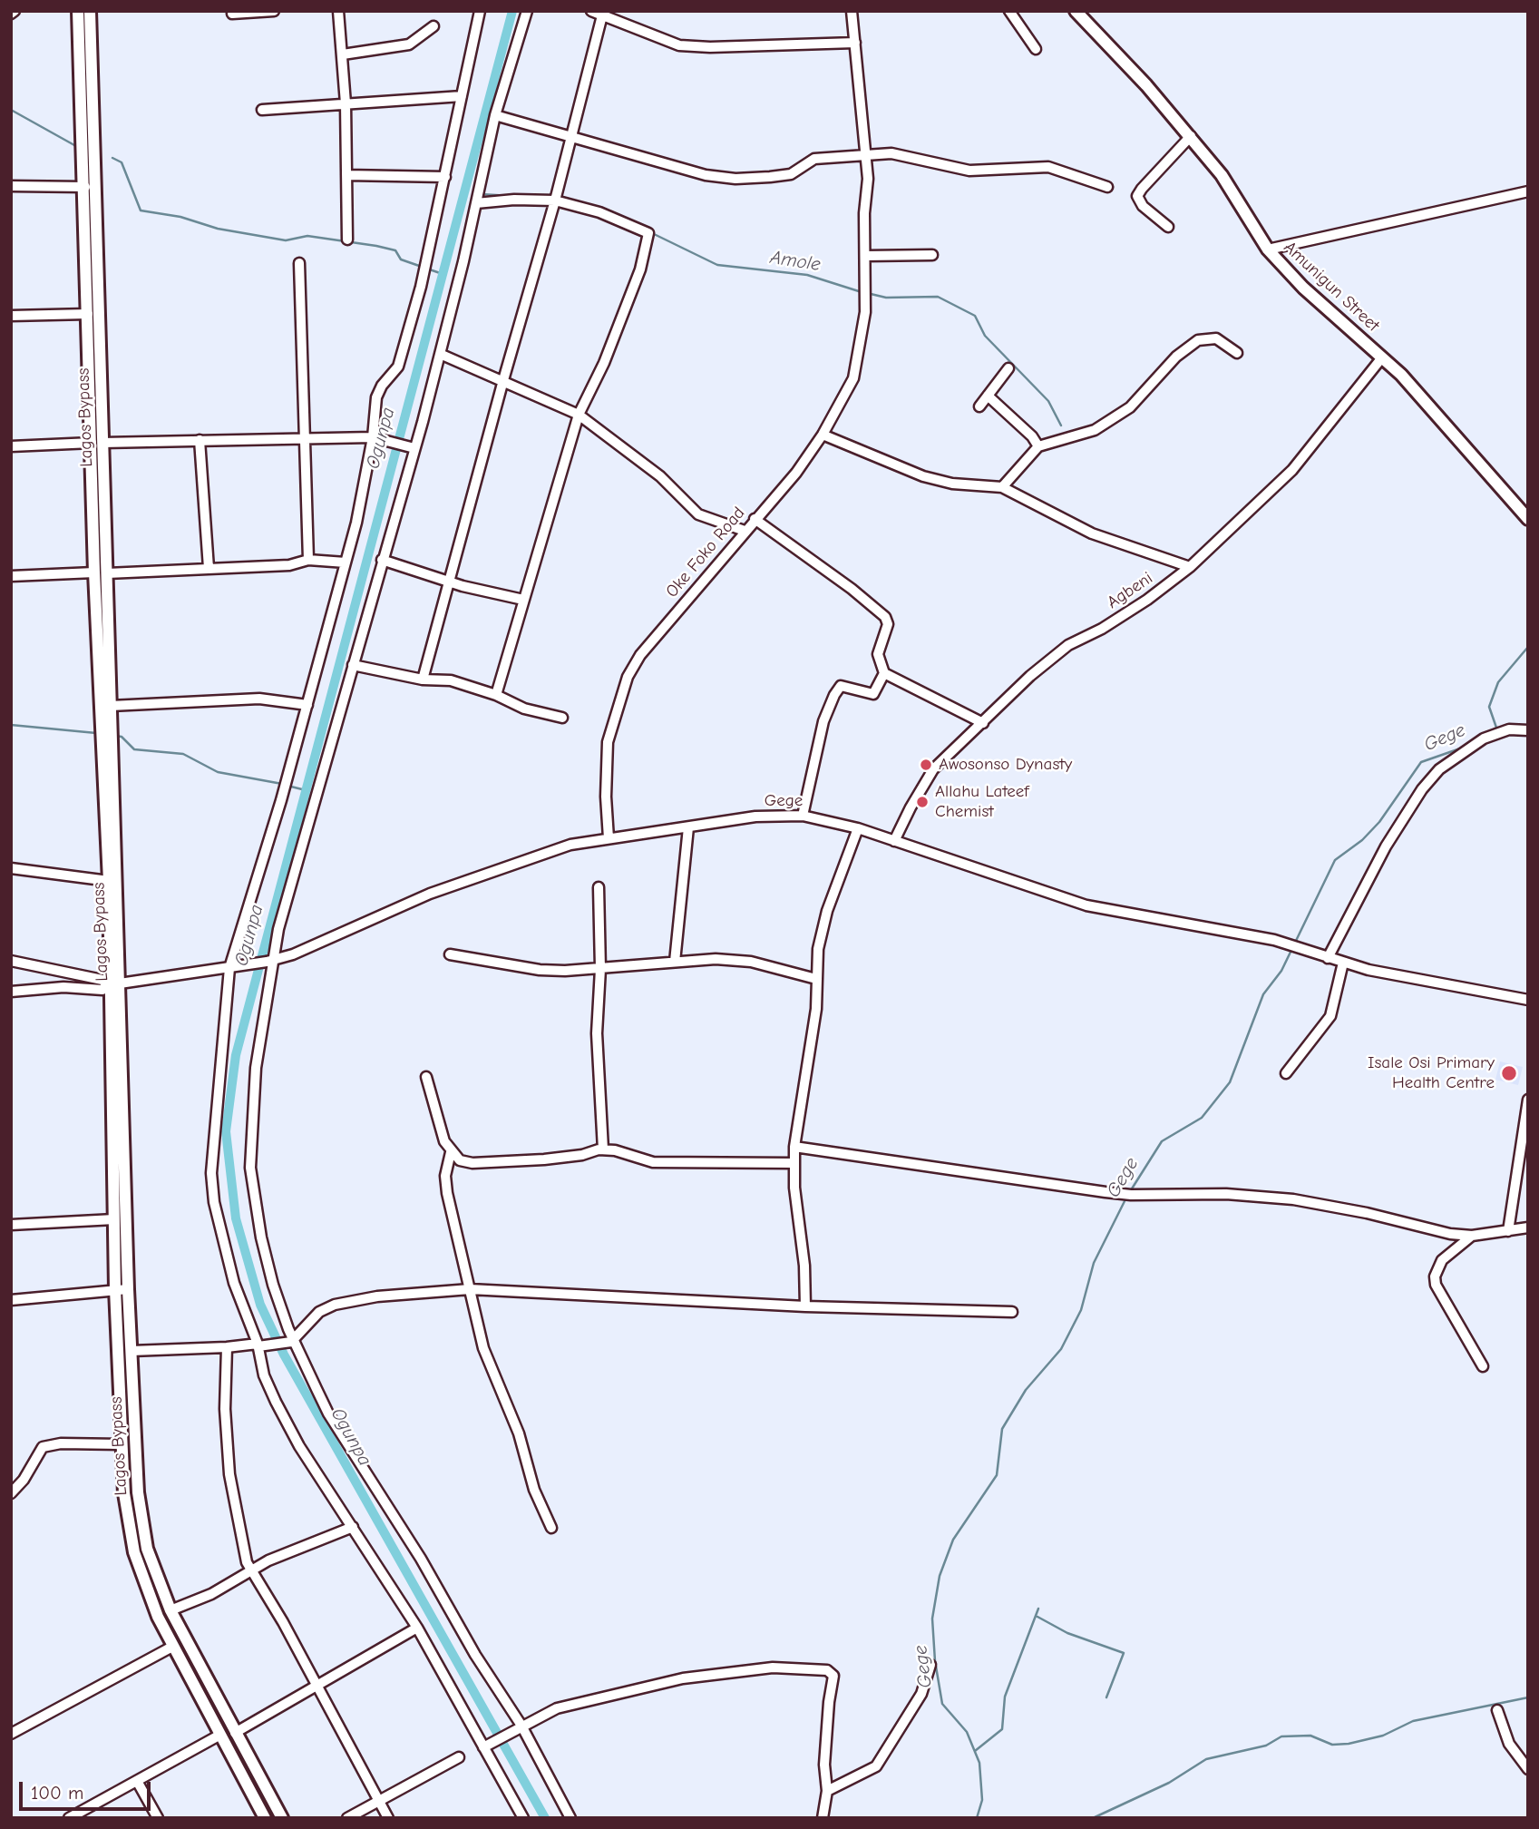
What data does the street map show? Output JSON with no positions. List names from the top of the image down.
{
  "streets": {
    "main road": ["Amunigun Street", "Lagos Bypass"],
    "street": ["Oke Foko Road", "Agbeni", "Gege"]
  },
  "crossings": [
    ["Amunigun Street", "Agbeni"],
    ["Lagos Bypass", "Gege"],
    ["Oke Foko Road", "Gege"],
    ["Agbeni", "Gege"]
  ],
  "water": ["Amole", "Ogunpa", "Gege"],
  "places": ["Awosonso Dynasty", "Allahu Lateef Chemist", "Isale Osi Primary Health Centre"],
  "scale_bar": "100 m"
}
